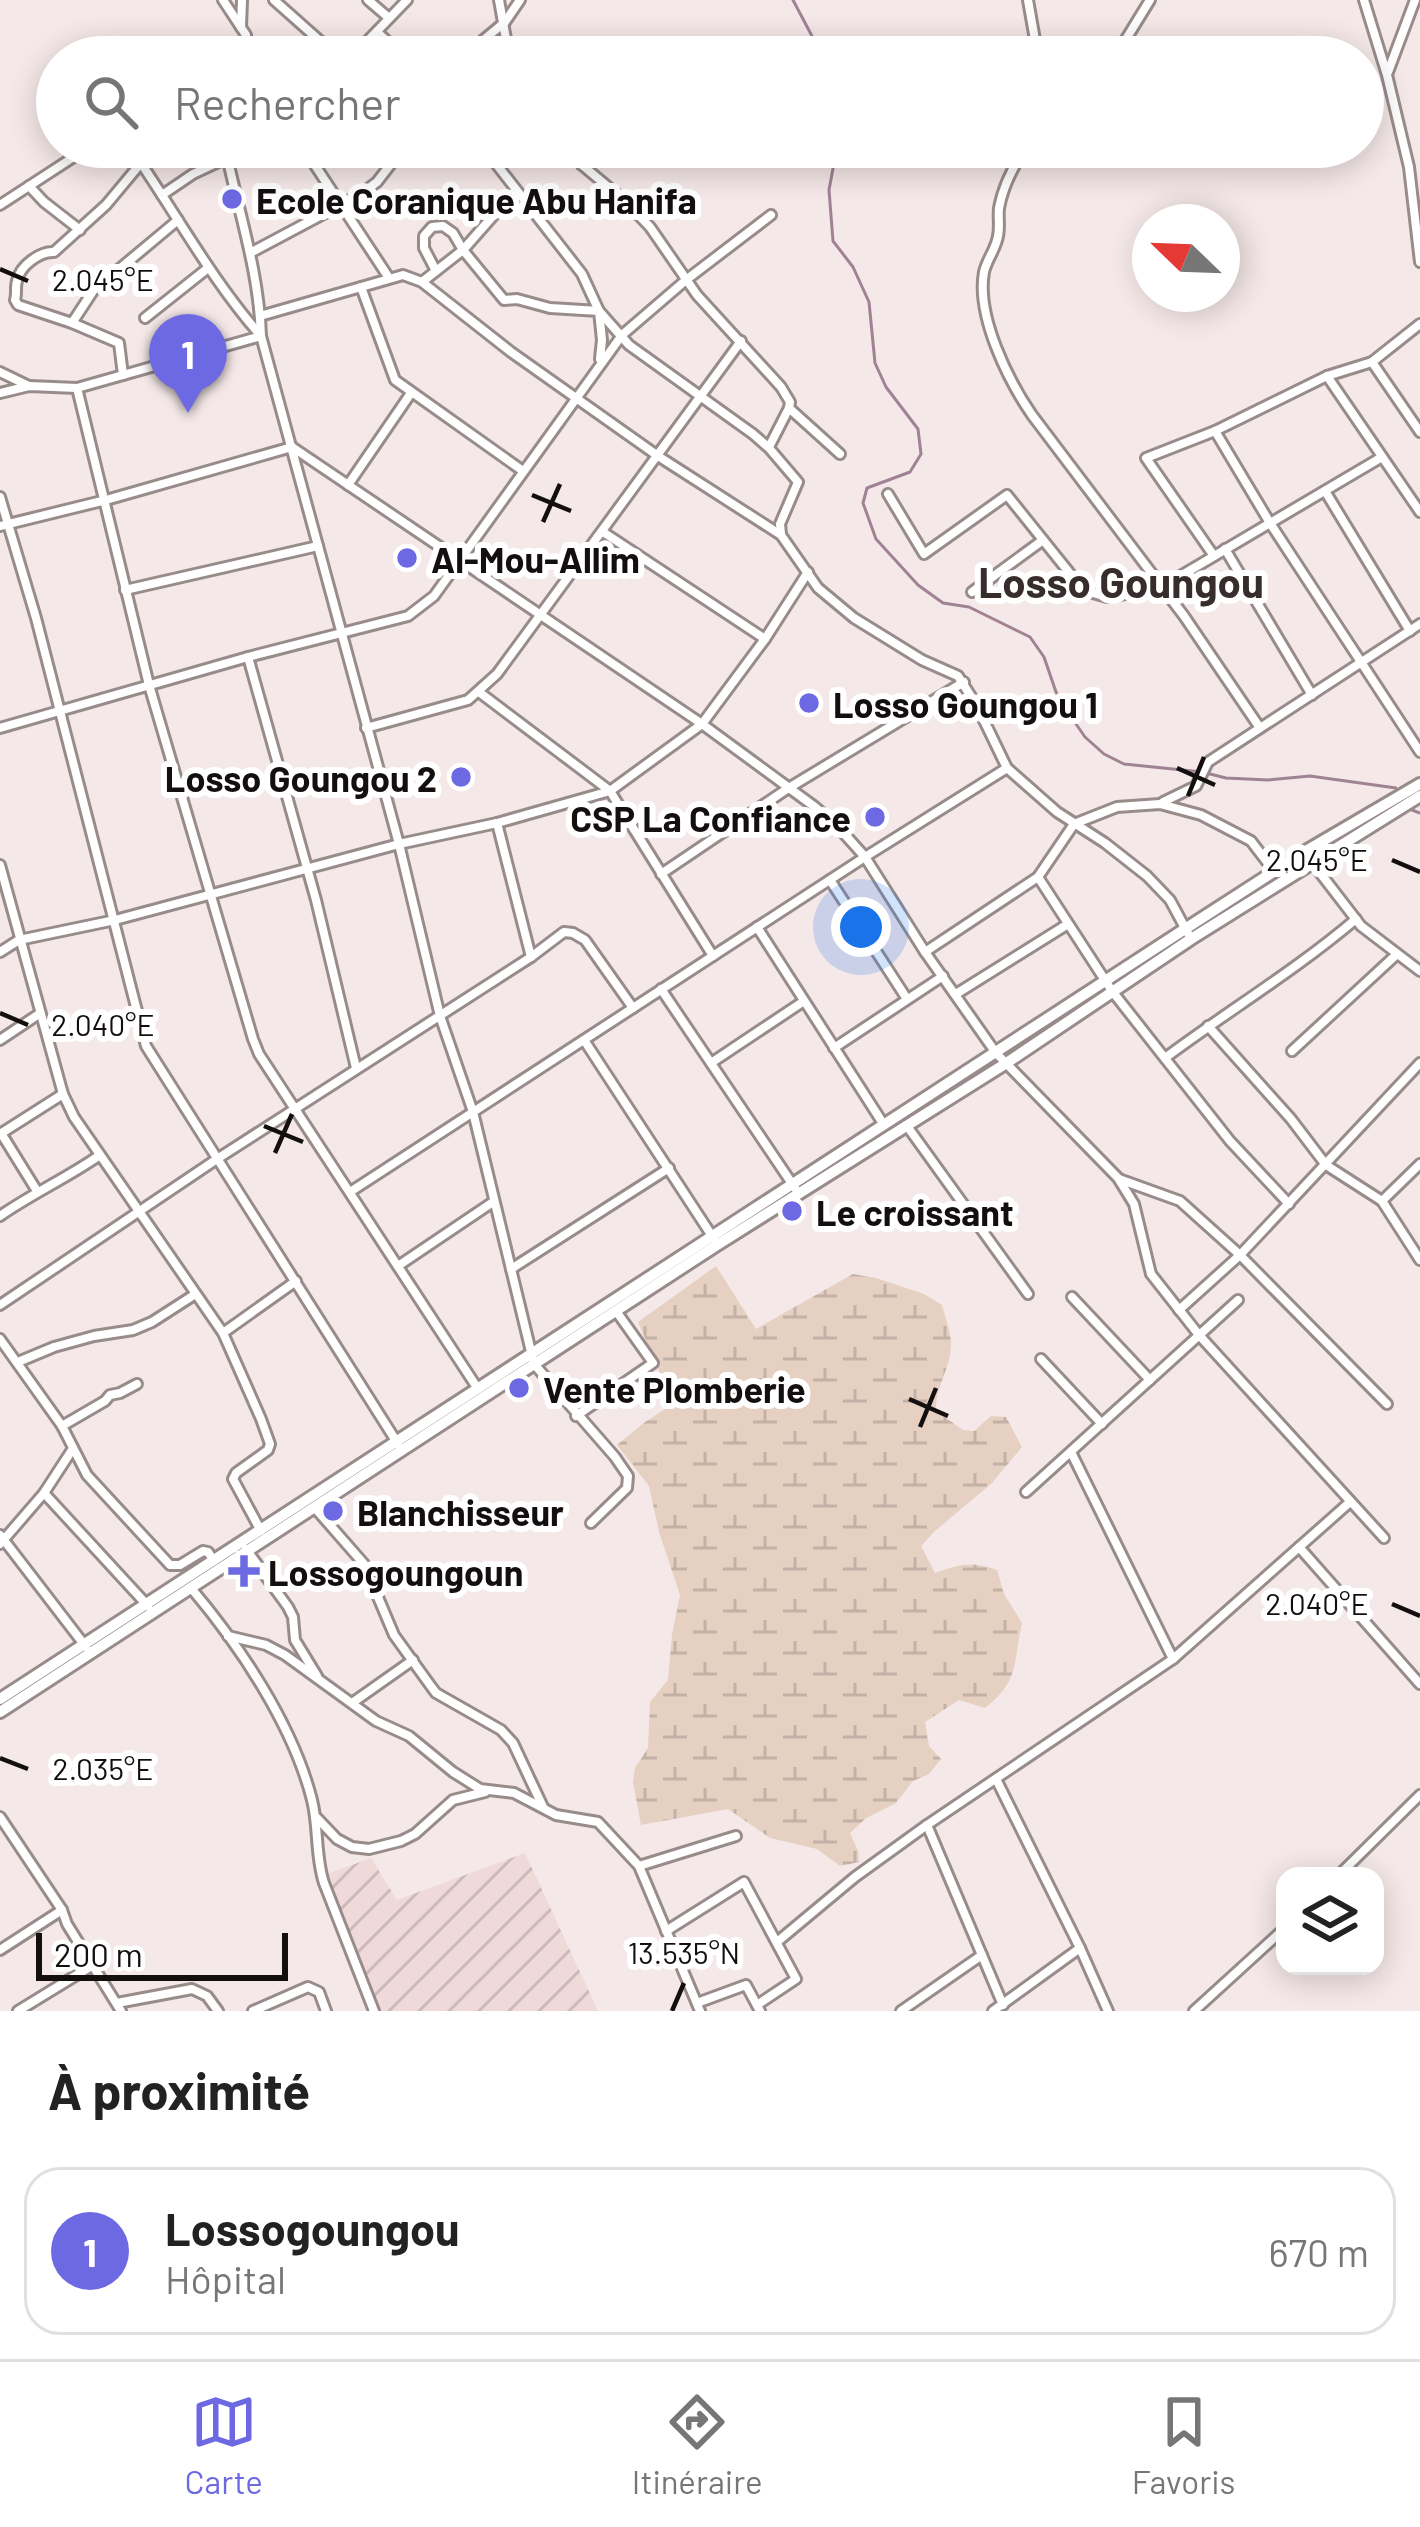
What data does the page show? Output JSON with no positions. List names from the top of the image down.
{
  "districts": ["Losso Goungou"],
  "places": {
    "other": [
      "Ecole Coranique Abu Hanifa",
      "Al-Mou-Allim",
      "Losso Goungou 1",
      "Losso Goungou 2",
      "CSP La Confiance",
      "Le croissant",
      "Vente Plomberie",
      "Blanchisseur"
    ],
    "health": ["Lossogoungoun"]
  },
  "scale_bar": "200 m",
  "north": "top left",
  "page": {
    "search": "Rechercher",
    "pins": "1",
    "scale": "200 m",
    "heading": "À proximité",
    "list": [
      {
        "mark": "1",
        "name": "Lossogoungou",
        "note": "Hôpital",
        "value": "670 m"
      }
    ],
    "nav": ["Carte", "Itinéraire", "Favoris"]
  },
  "coordinates": [
    "2.045°E",
    "2.040°E",
    "2.035°E",
    "13.535°N"
  ]
}
